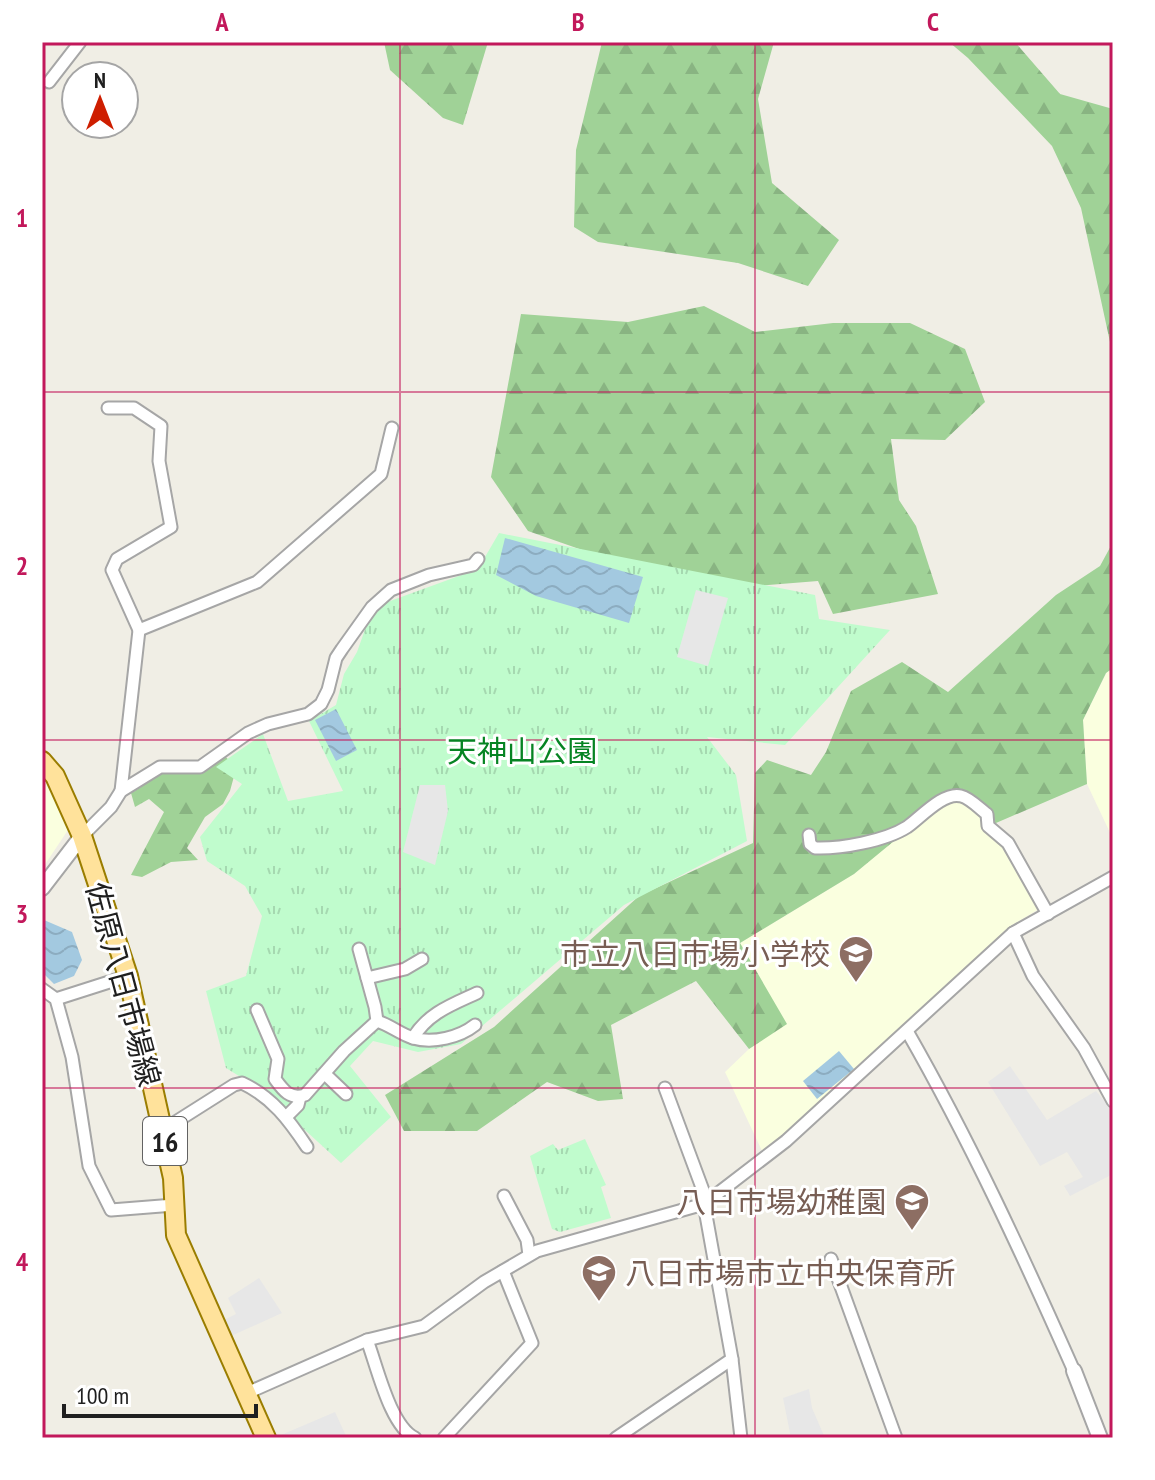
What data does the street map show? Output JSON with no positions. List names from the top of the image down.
{
  "streets": {
    "main road": ["佐原八日市場線", "16"]
  },
  "parks": ["天神山公園"],
  "places": {
    "school or university": ["市立八日市場小学校", "八日市場幼稚園", "八日市場市立中央保育所"]
  },
  "scale_bar": "100 m",
  "north": "top",
  "grid": {
    "columns": ["A", "B", "C"],
    "rows": [
      "1",
      "2",
      "3",
      "4"
    ]
  }
}
